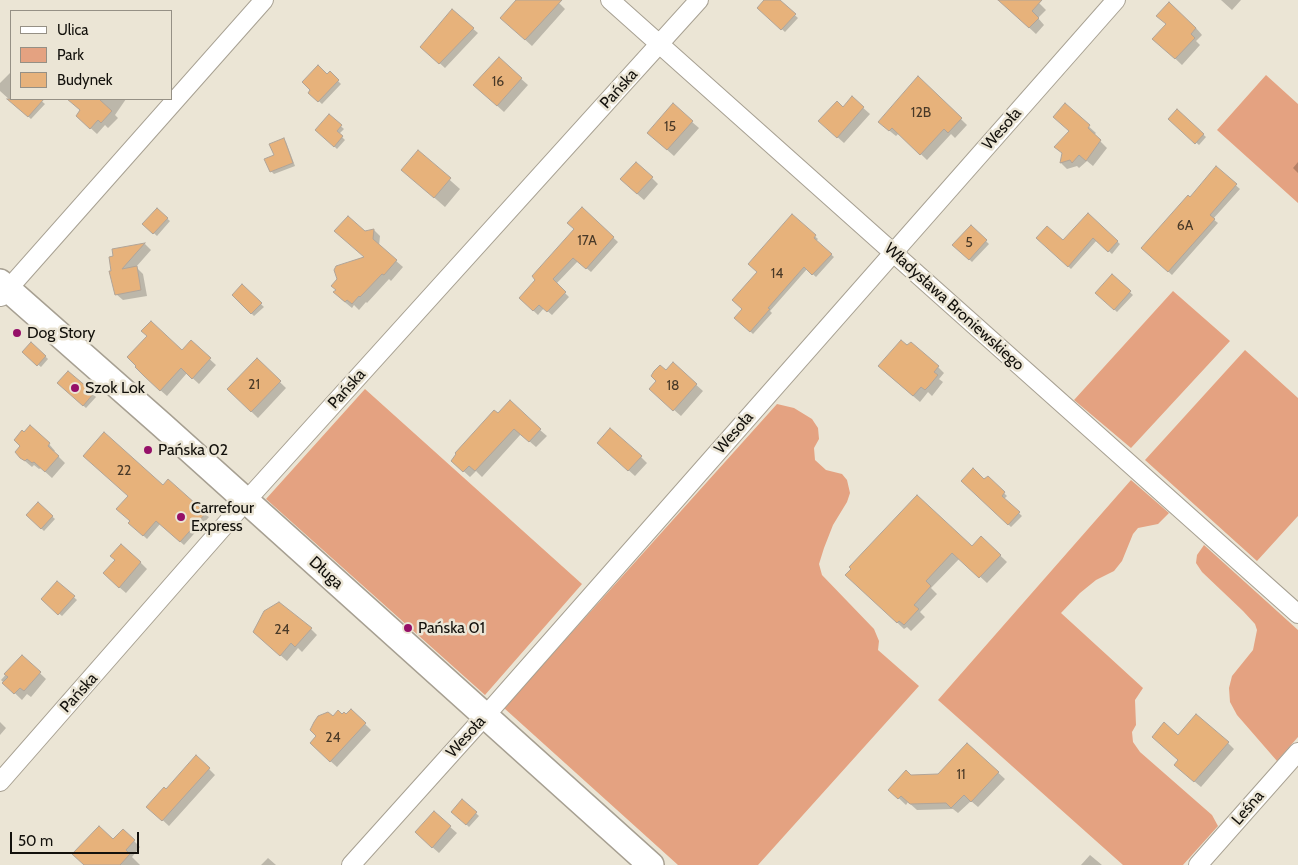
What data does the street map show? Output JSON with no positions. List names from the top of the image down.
{
  "streets": {
    "street": [
      "Pańska",
      "Wesoła",
      "Władysława Broniewskiego",
      "Długa",
      "Leśna"
    ]
  },
  "crossings": [
    ["Pańska", "Władysława Broniewskiego"],
    ["Pańska", "Długa"],
    ["Wesoła", "Władysława Broniewskiego"],
    ["Wesoła", "Długa"]
  ],
  "places": [
    "Dog Story",
    "Szok Lok",
    "Pańska 02",
    "Carrefour Express",
    "Pańska 01"
  ],
  "house_numbers": [
    "16",
    "12B",
    "15",
    "6A",
    "17A",
    "5",
    "14",
    "21",
    "18",
    "22",
    "24",
    "24",
    "11"
  ],
  "legend": ["Ulica", "Park", "Budynek"],
  "scale_bar": "50 m"
}
